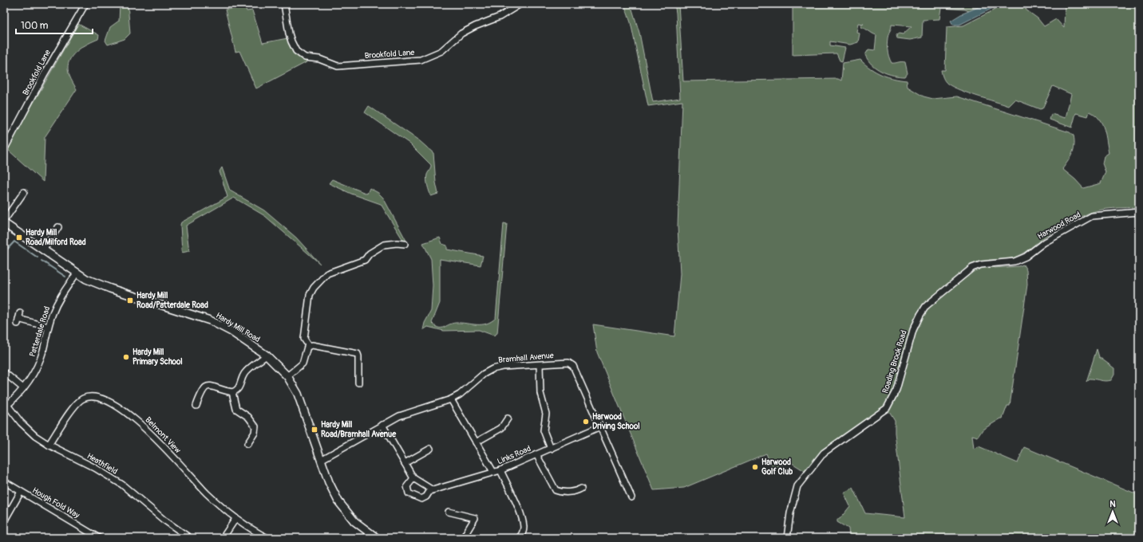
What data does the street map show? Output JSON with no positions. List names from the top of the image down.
{
  "streets": {
    "main road": ["Hardy Mill Road"],
    "street": [
      "Brookfold Lane",
      "Harwood Road",
      "Patterdale Road",
      "Bramhall Avenue",
      "Roading Brook Road",
      "Belmont View",
      "Links Road",
      "Heathfield",
      "Hough Fold Way"
    ]
  },
  "crossings": [
    ["Harwood Road", "Roading Brook Road"],
    ["Hardy Mill Road", "Patterdale Road"],
    ["Hardy Mill Road", "Bramhall Avenue"],
    ["Patterdale Road", "Heathfield"],
    ["Bramhall Avenue", "Links Road"],
    ["Belmont View", "Heathfield"]
  ],
  "places": {
    "transit": ["Hardy Mill Road/Milford Road", "Hardy Mill Road/Patterdale Road", "Hardy Mill Road/Bramhall Avenue"],
    "other": ["Hardy Mill Primary School", "Harwood Driving School", "Harwood Golf Club"]
  },
  "scale_bar": "100 m",
  "north": "top"
}
